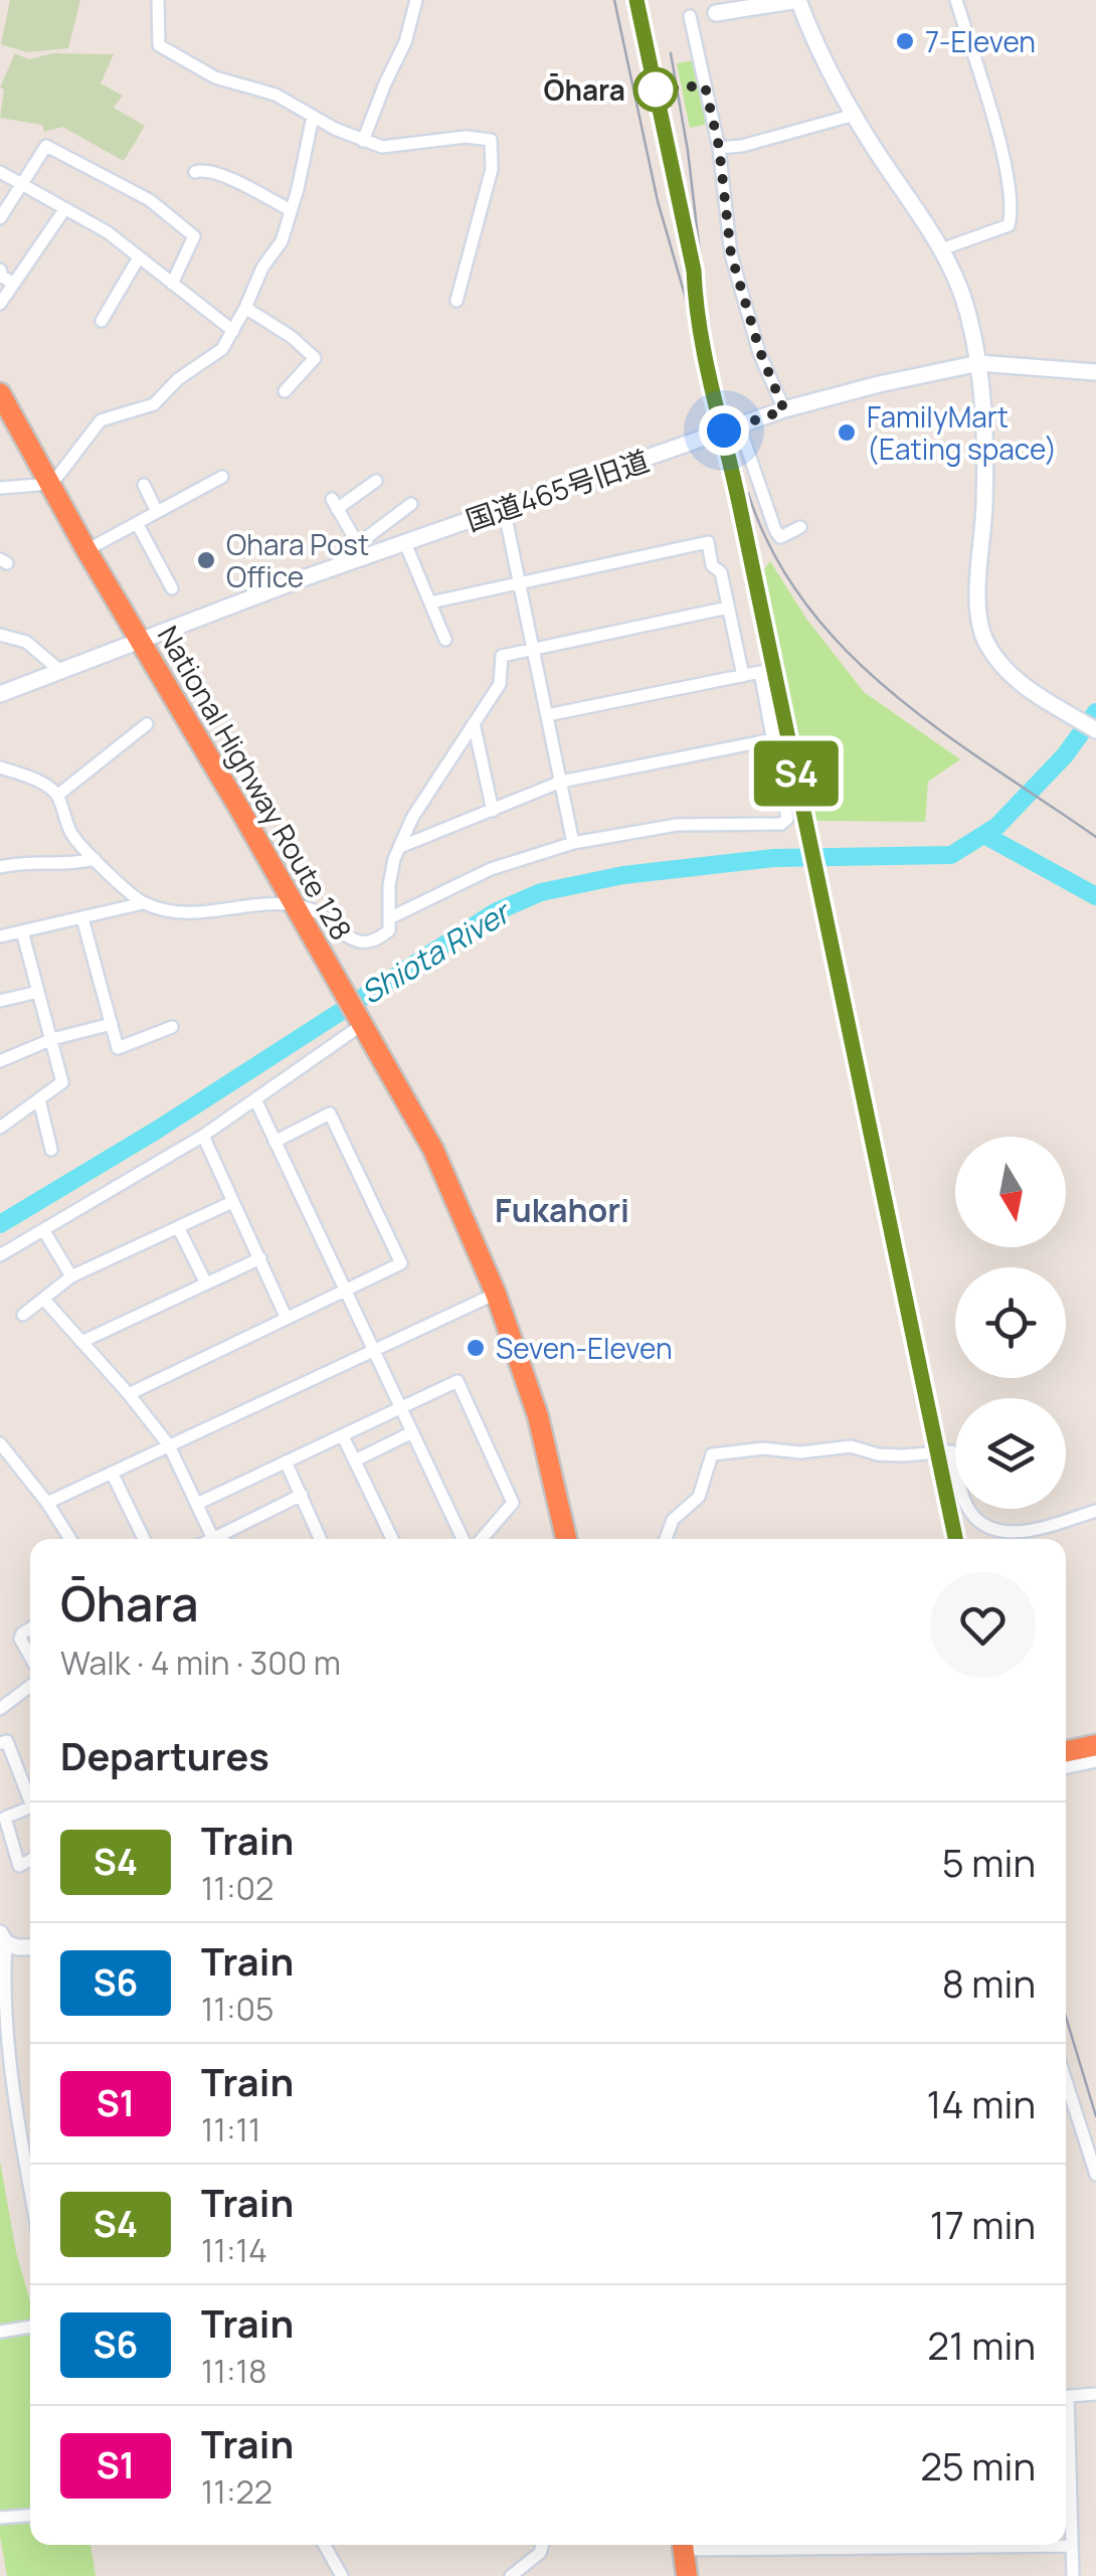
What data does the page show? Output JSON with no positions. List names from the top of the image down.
{
  "streets": {
    "highway": ["National Highway Route 128"],
    "street": ["国道465号旧道"]
  },
  "crossings": [
    ["国道465号旧道", "National Highway Route 128"]
  ],
  "districts": ["Fukahori"],
  "water": ["Shiota River"],
  "places": [
    "7-Eleven",
    "Ōhara",
    "FamilyMart (Eating space)",
    "Ohara Post Office",
    "Seven-Eleven"
  ],
  "north": "bottom",
  "page": {
    "on_map": "S4",
    "heading": [
      ["Ōhara", "Walk · 4 min · 300 m"],
      "Departures"
    ],
    "list": [
      {
        "mark": "S4",
        "name": "Train",
        "note": "11:02",
        "value": "5 min"
      },
      {
        "mark": "S6",
        "name": "Train",
        "note": "11:05",
        "value": "8 min"
      },
      {
        "mark": "S1",
        "name": "Train",
        "note": "11:11",
        "value": "14 min"
      },
      {
        "mark": "S4",
        "name": "Train",
        "note": "11:14",
        "value": "17 min"
      },
      {
        "mark": "S6",
        "name": "Train",
        "note": "11:18",
        "value": "21 min"
      },
      {
        "mark": "S1",
        "name": "Train",
        "note": "11:22",
        "value": "25 min"
      }
    ]
  }
}
